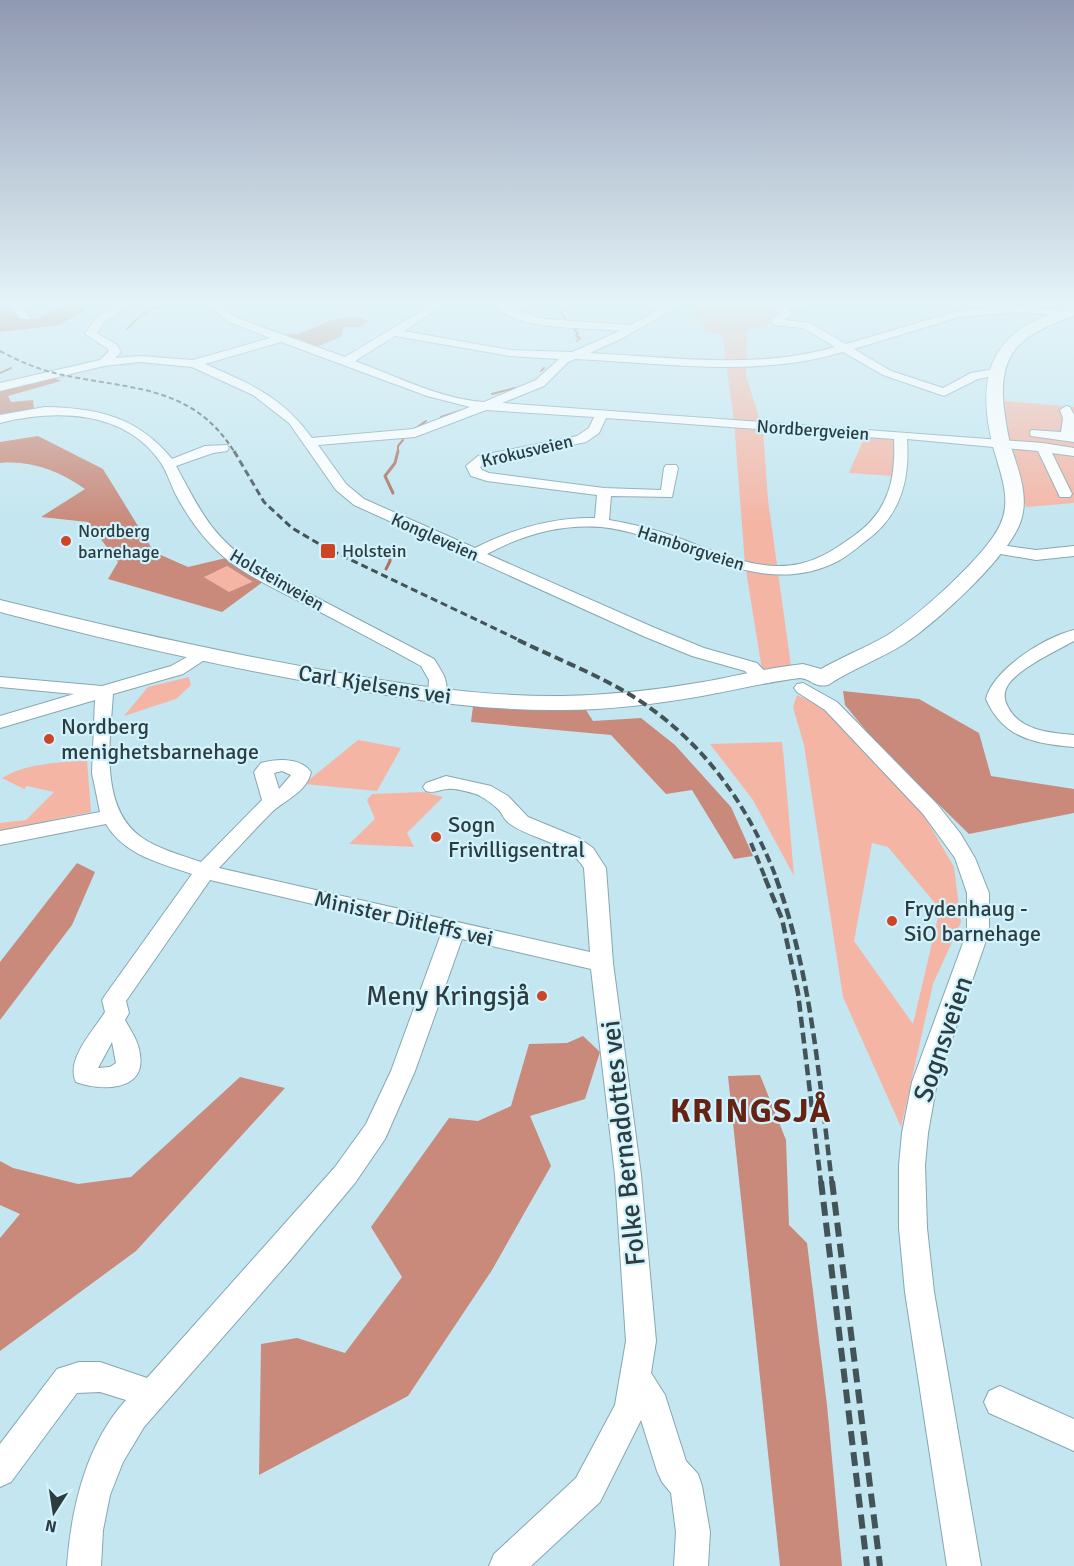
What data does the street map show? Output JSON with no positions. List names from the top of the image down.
{
  "streets": {
    "main road": ["Carl Kjelsens vei"],
    "street": [
      "Nordbergveien",
      "Krokusveien",
      "Kongleveien",
      "Hamborgveien",
      "Holsteinveien",
      "Minister Ditleffs vei",
      "Sognsveien",
      "Folke Bernadottes vei"
    ]
  },
  "crossings": [
    ["Nordbergveien", "Krokusveien"],
    ["Nordbergveien", "Hamborgveien"],
    ["Kongleveien", "Hamborgveien"],
    ["Kongleveien", "Carl Kjelsens vei"],
    ["Holsteinveien", "Carl Kjelsens vei"],
    ["Carl Kjelsens vei", "Sognsveien"],
    ["Minister Ditleffs vei", "Folke Bernadottes vei"]
  ],
  "districts": ["KRINGSJÅ"],
  "places": {
    "other": [
      "Nordberg barnehage",
      "Nordberg menighetsbarnehage",
      "Sogn Frivilligsentral",
      "Frydenhaug - SiO barnehage",
      "Meny Kringsjå"
    ],
    "transit": ["Holstein"]
  },
  "north": "bottom"
}
